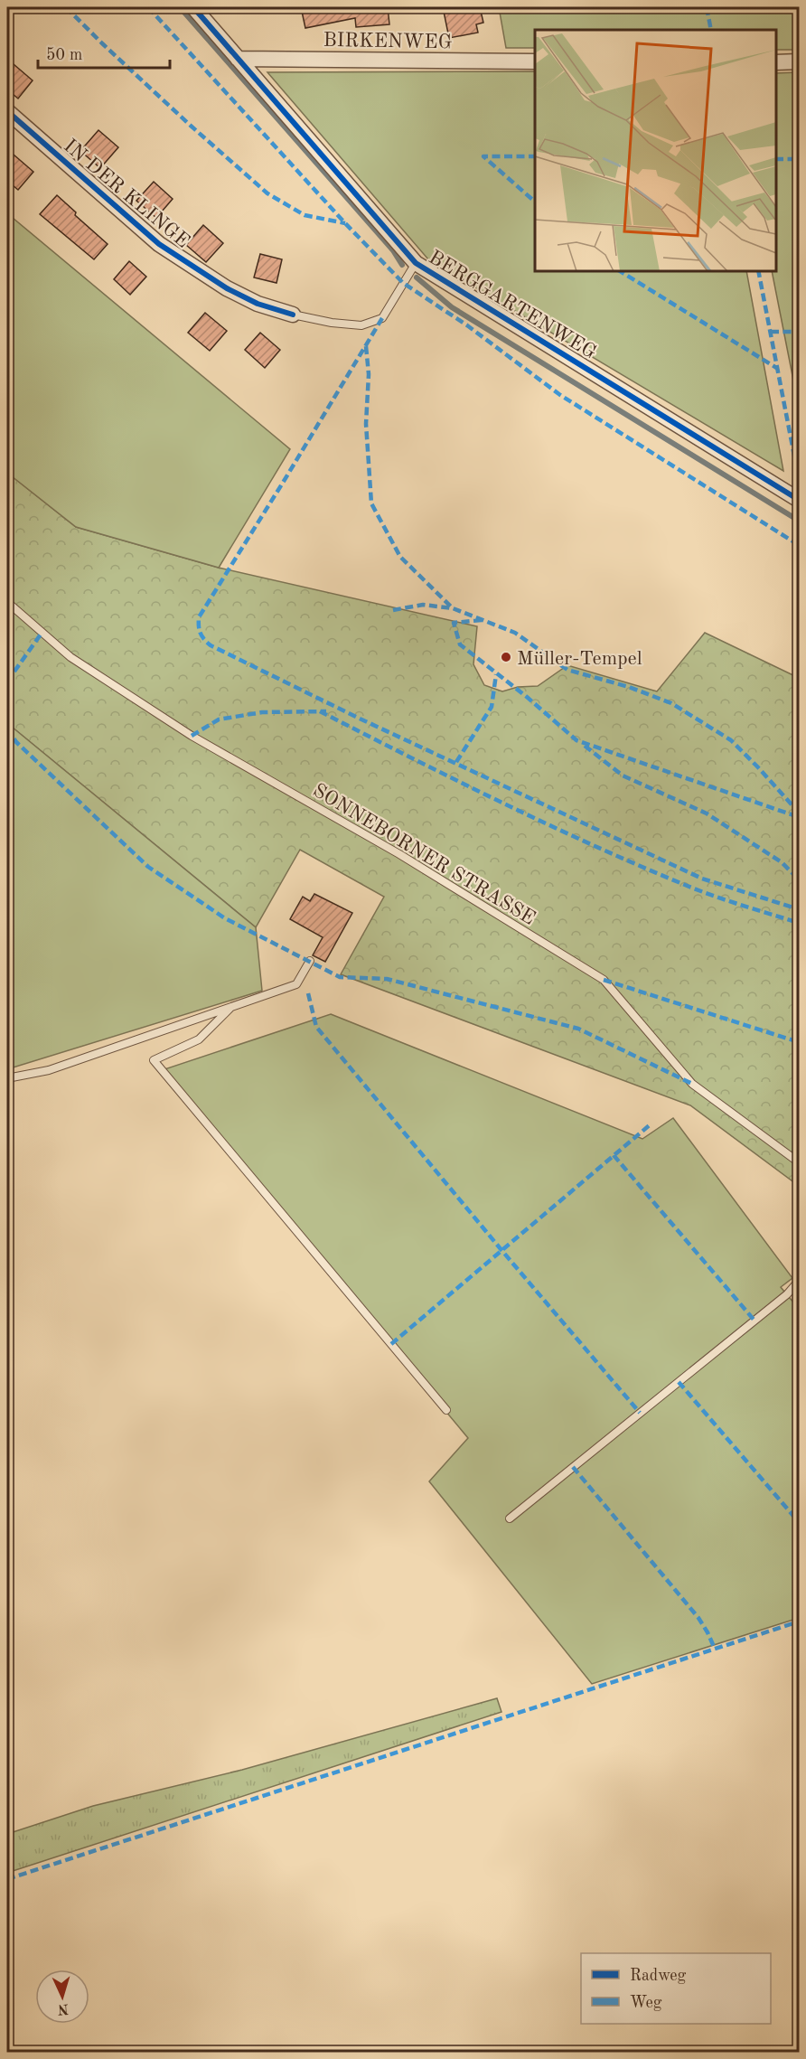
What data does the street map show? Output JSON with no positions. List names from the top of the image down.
{
  "streets": {
    "street": ["BIRKENWEG", "IN DER KLINGE", "BERGGARTENWEG"],
    "lane": ["SONNEBORNER STRASSE"]
  },
  "crossings": [
    ["BIRKENWEG", "BERGGARTENWEG"]
  ],
  "places": ["Müller-Tempel"],
  "legend": ["Radweg", "Weg"],
  "scale_bar": "50 m",
  "north": "bottom"
}
